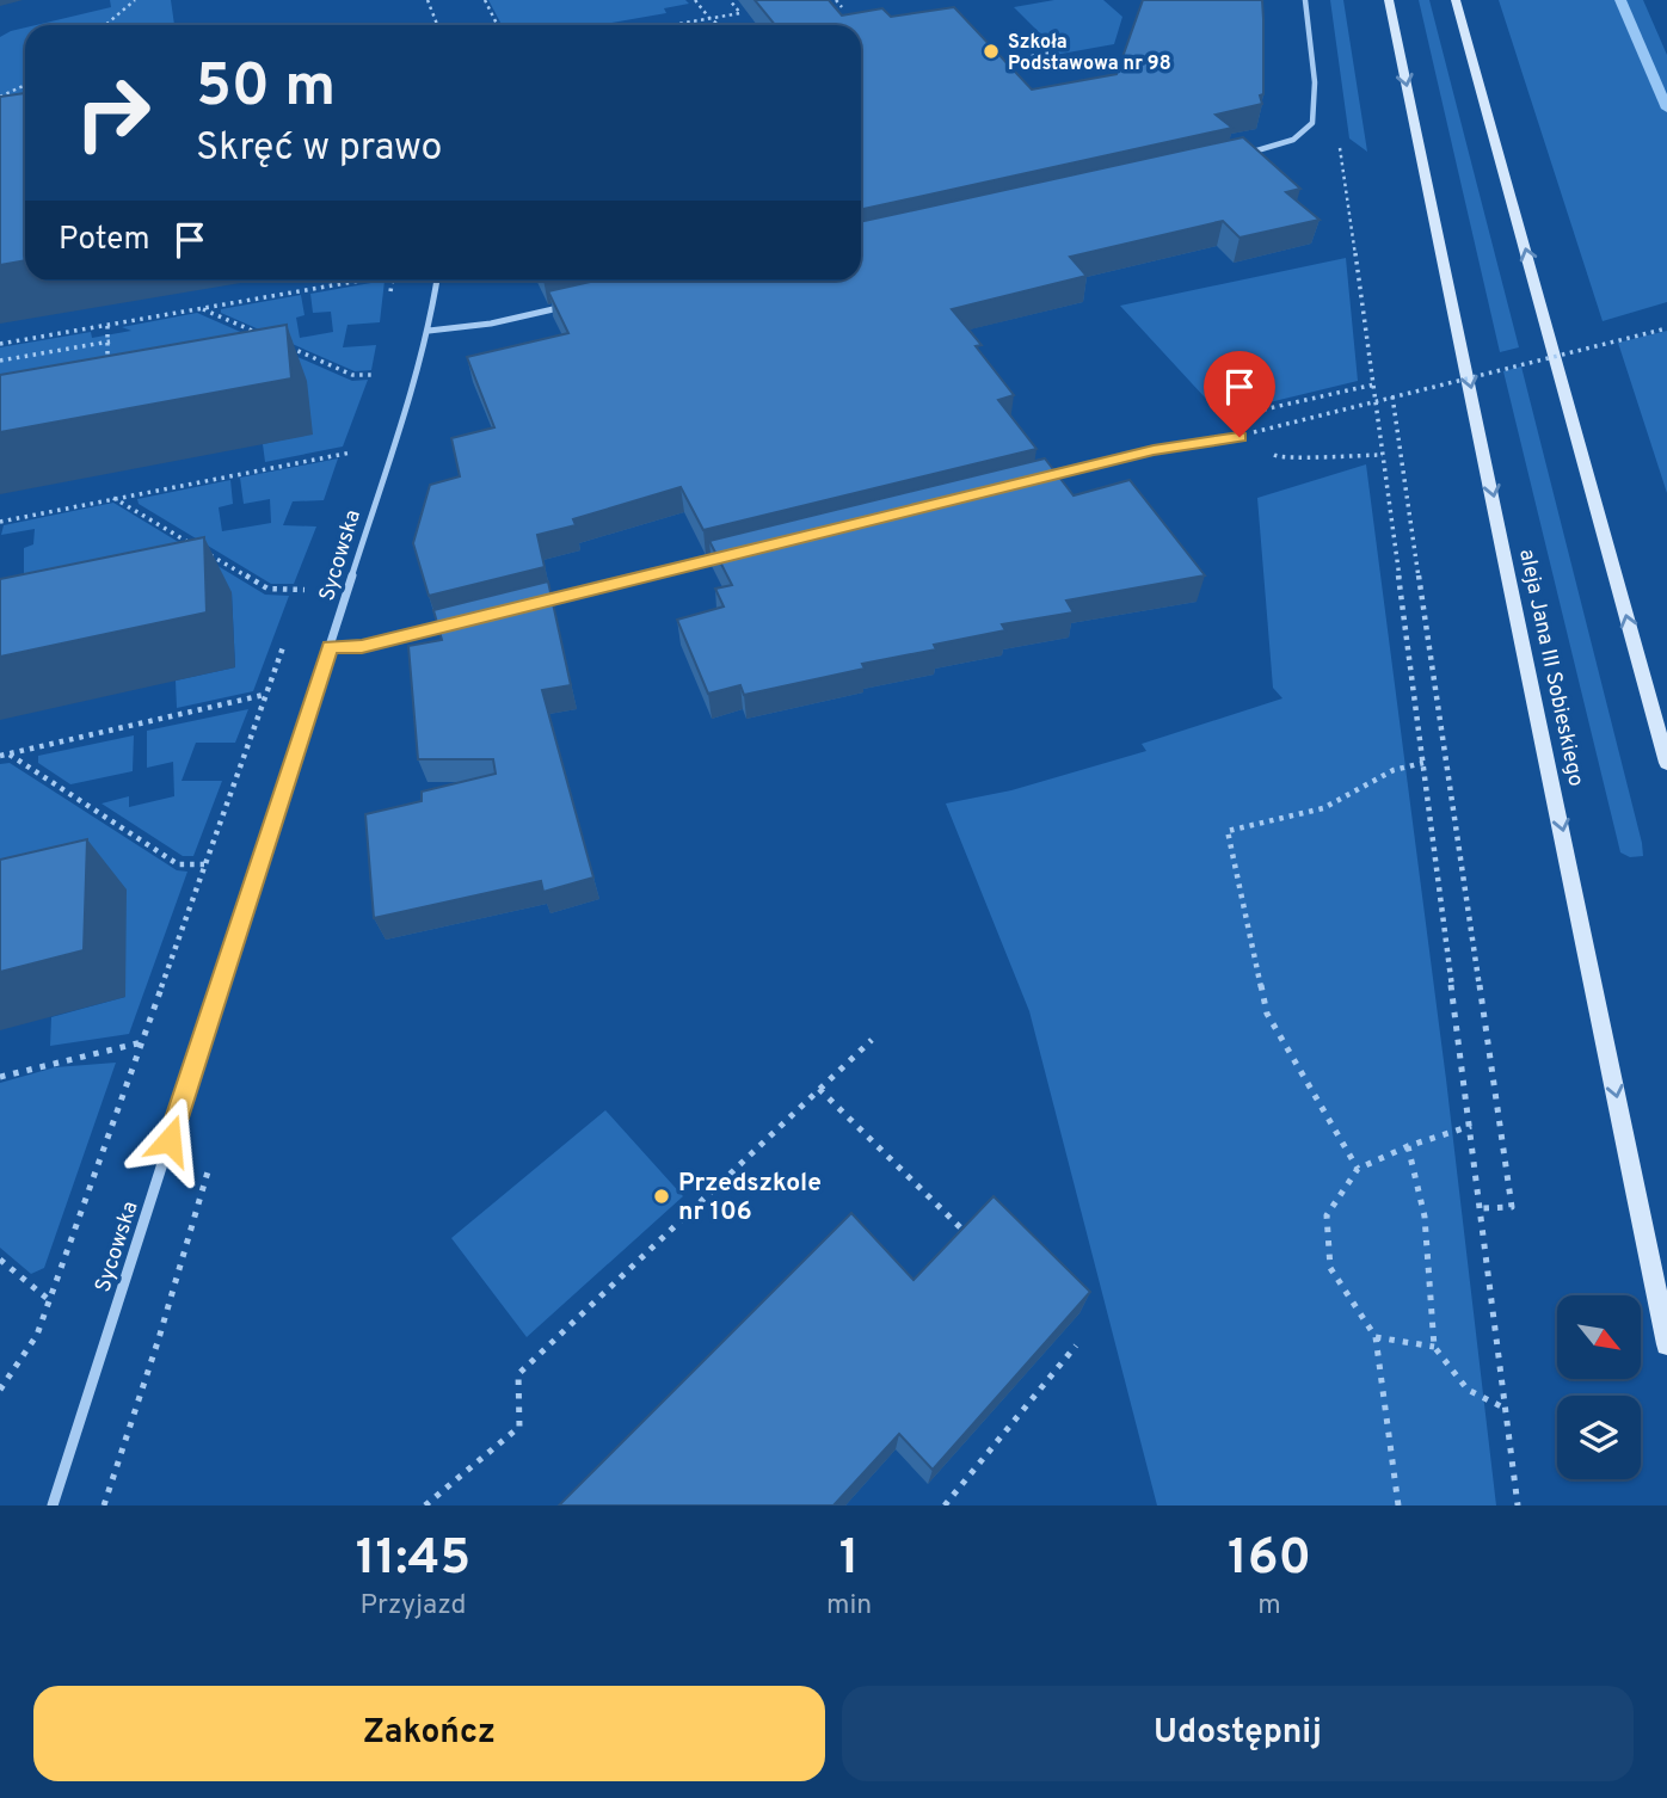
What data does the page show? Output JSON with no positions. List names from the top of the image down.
{
  "streets": {
    "main road": ["aleja Jana III Sobieskiego"],
    "street": ["Sycowska"]
  },
  "places": ["Szkoła Podstawowa nr 98", "Przedszkole nr 106"],
  "north": "bottom right",
  "page": {
    "turn": ["50 m", "Skręć w prawo"],
    "then": "Potem",
    "eta": [
      "11:45",
      "Przyjazd",
      "1",
      "min",
      "160",
      "m"
    ],
    "buttons": ["Zakończ", "Udostępnij"]
  }
}
